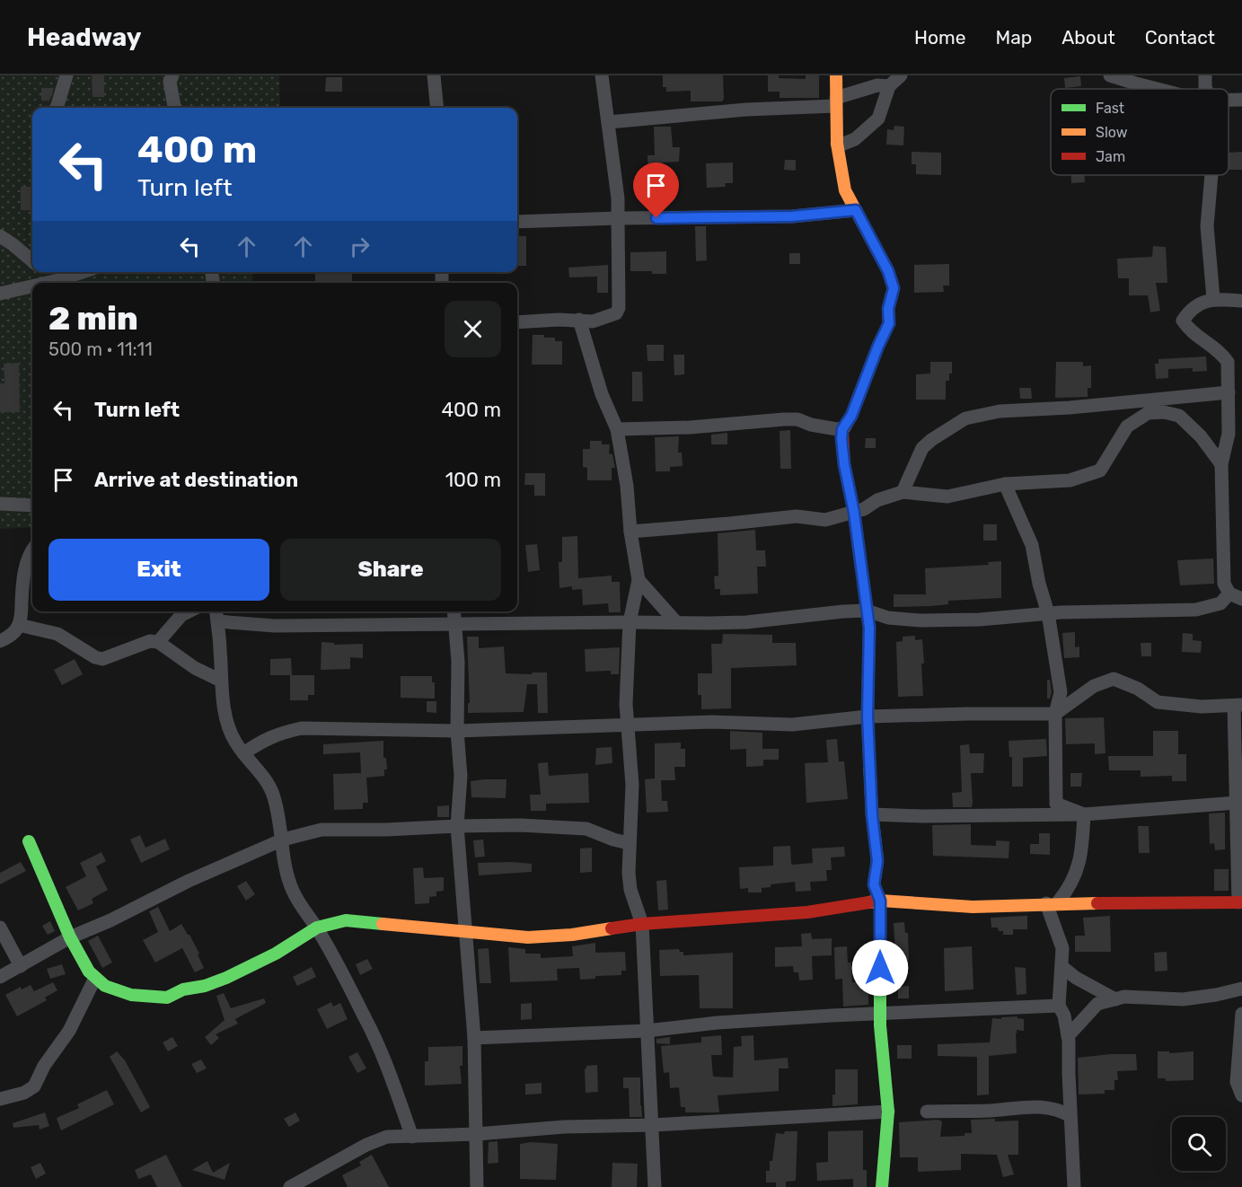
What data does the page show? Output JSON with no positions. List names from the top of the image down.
{
  "legend": ["Fast", "Slow", "Jam"],
  "page": {
    "header": "Headway",
    "nav": [
      "Home",
      "Map",
      "About",
      "Contact"
    ],
    "turn": ["400 m", "Turn left"],
    "heading": ["2 min", "500 m · 11:11"],
    "list": [
      {
        "name": "Turn left",
        "value": "400 m"
      },
      {
        "name": "Arrive at destination",
        "value": "100 m"
      }
    ],
    "buttons": ["Exit", "Share"]
  }
}
